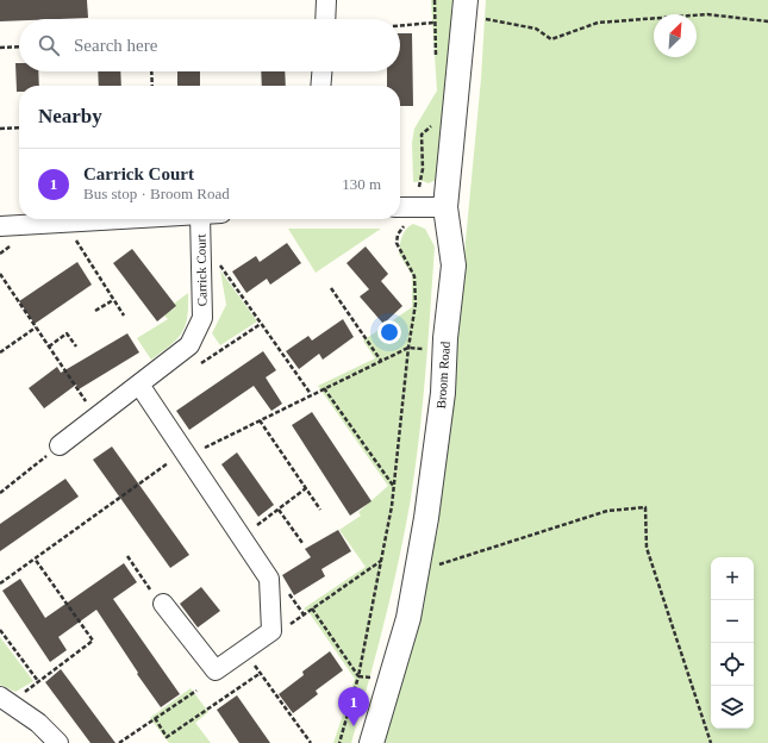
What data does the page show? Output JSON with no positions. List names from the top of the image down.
{
  "streets": {
    "street": ["Carrick Court", "Broom Road"]
  },
  "north": "top right",
  "page": {
    "search": "Search here",
    "heading": "Nearby",
    "list": [
      {
        "mark": "1",
        "name": "Carrick Court",
        "note": "Bus stop · Broom Road",
        "value": "130 m"
      }
    ],
    "map_buttons": ["+", "−"],
    "pins": "1"
  }
}
